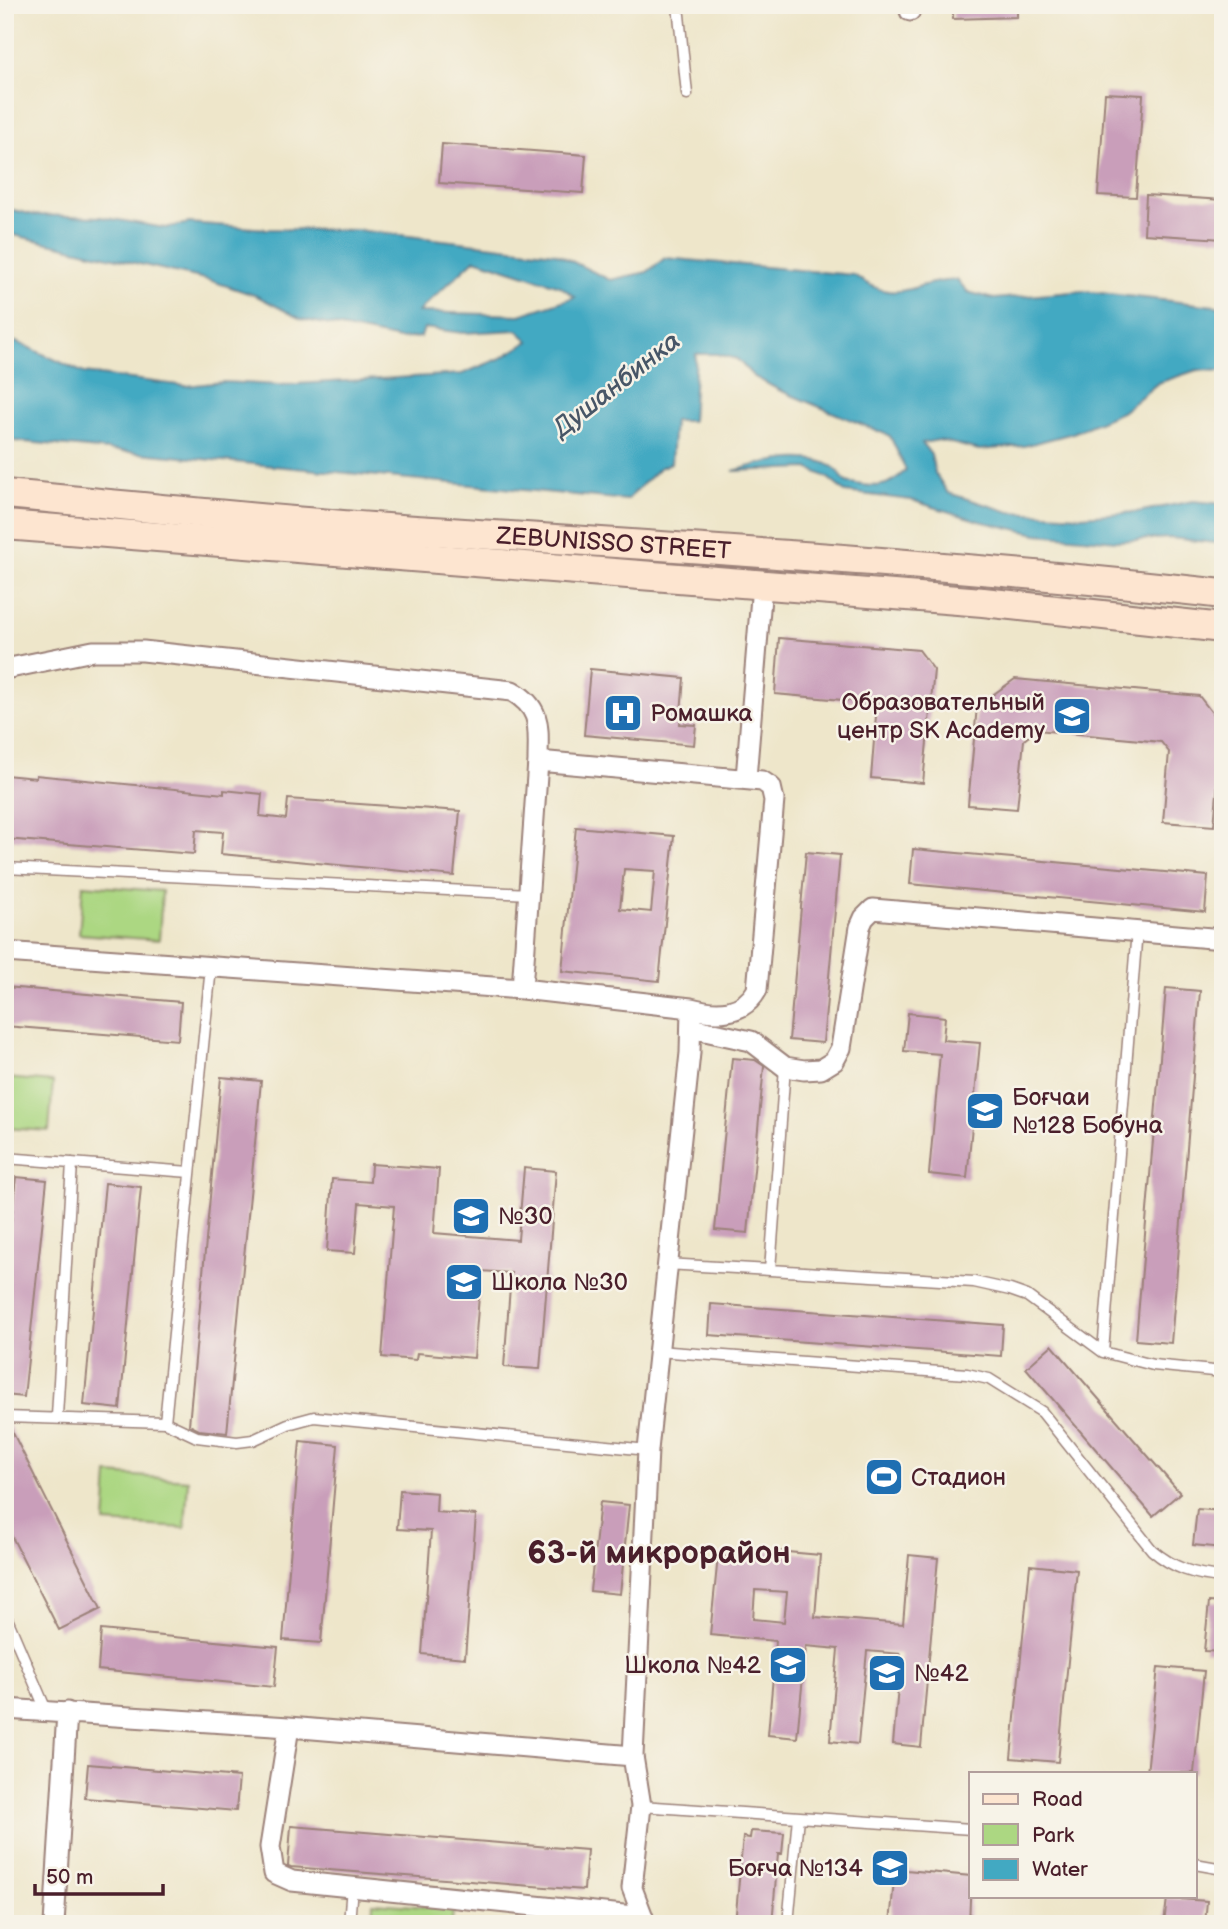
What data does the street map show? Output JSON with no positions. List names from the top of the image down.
{
  "streets": {
    "main road": ["ZEBUNISSO STREET"]
  },
  "districts": ["63-й микрорайон"],
  "water": ["Душанбинка"],
  "places": {
    "hospital": ["Ромашка"],
    "school or university": [
      "Образовательный центр SK Academy",
      "Боғчаи №128 Бобуна",
      "№30",
      "Школа №30",
      "Школа №42",
      "№42",
      "Боғча №134"
    ],
    "sports": ["Стадион"]
  },
  "legend": ["Road", "Park", "Water"],
  "scale_bar": "50 m"
}
